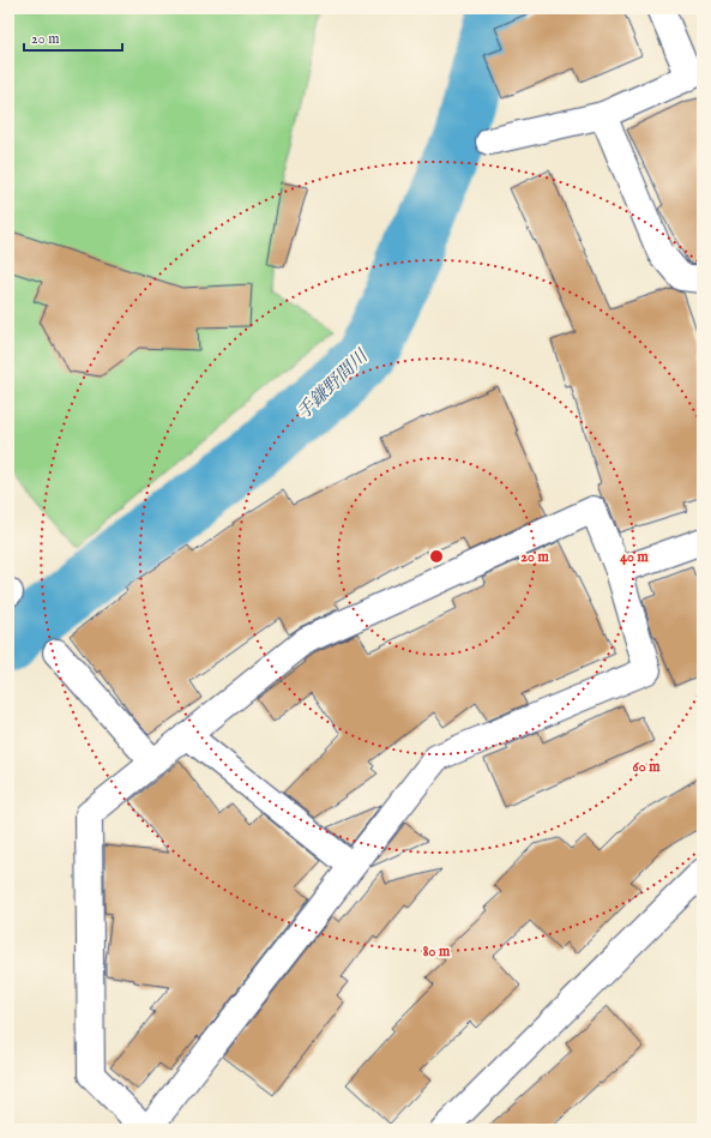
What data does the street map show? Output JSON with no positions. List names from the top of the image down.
{
  "water": ["手鎌野間川"],
  "scale_bar": "20 m",
  "rings": [
    "20 m",
    "40 m",
    "60 m",
    "80 m"
  ]
}
